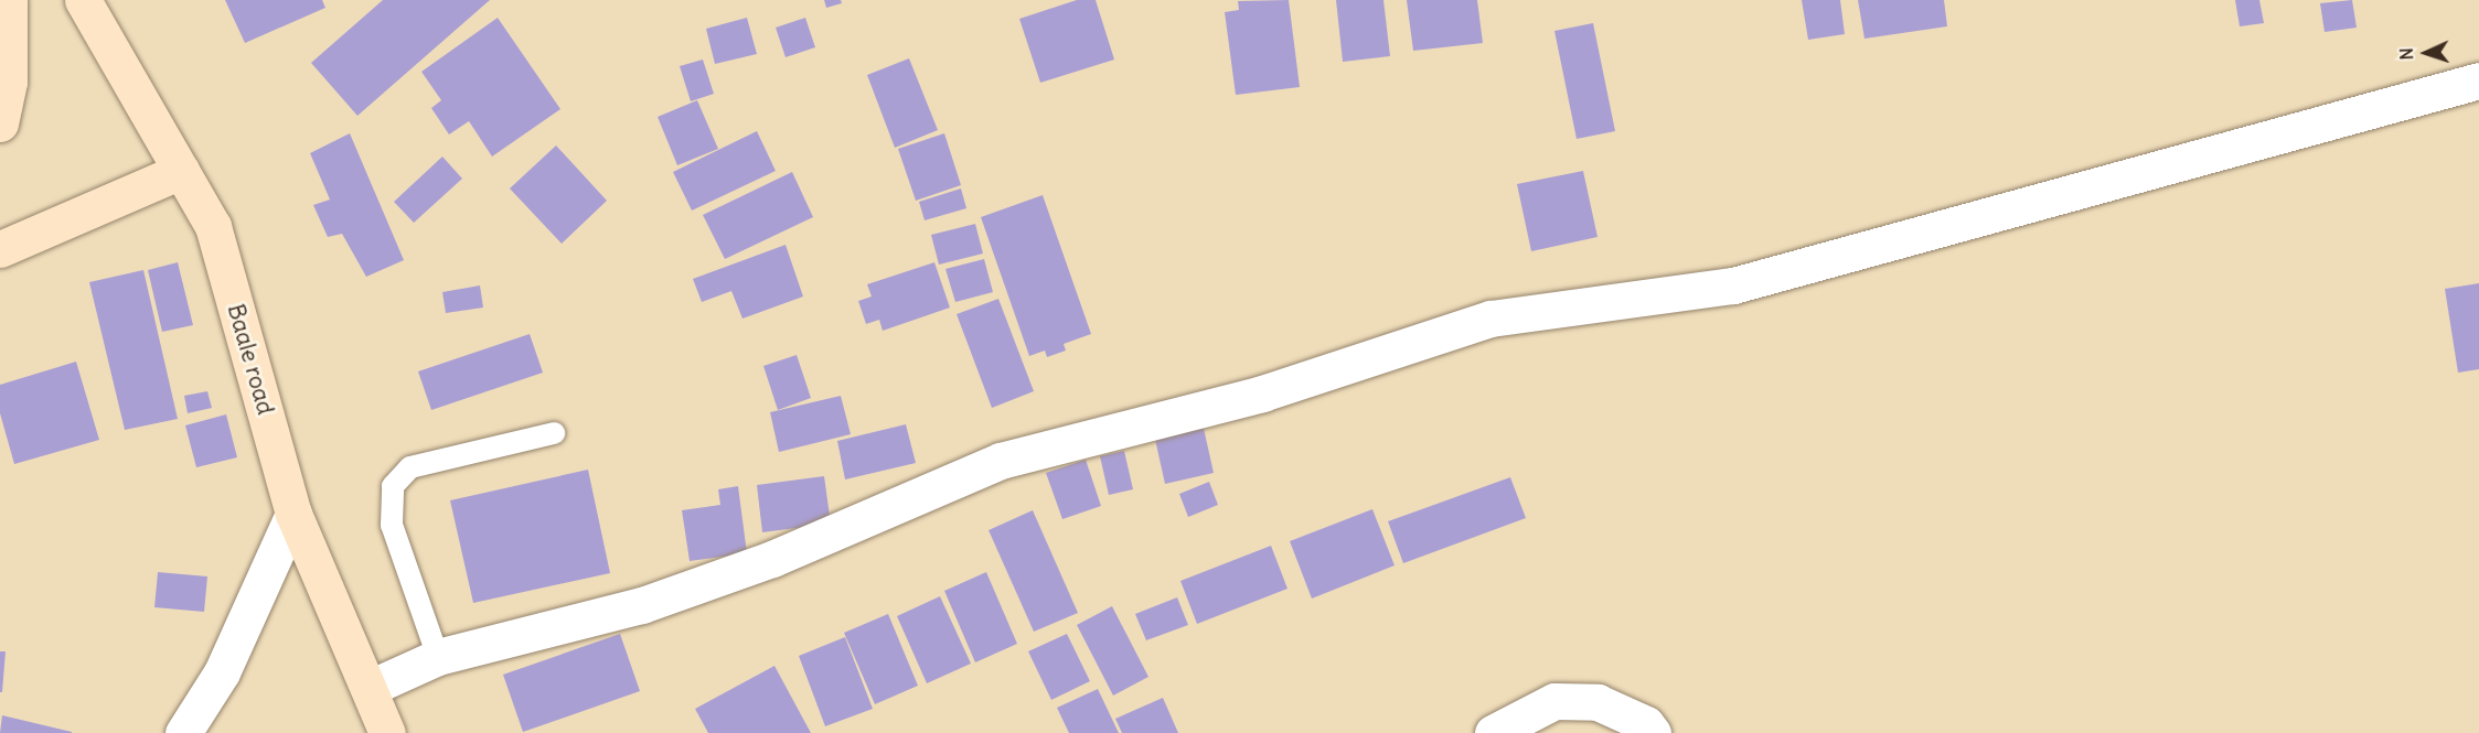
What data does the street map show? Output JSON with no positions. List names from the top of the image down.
{
  "streets": {
    "street": ["Baale road"]
  },
  "north": "left"
}
